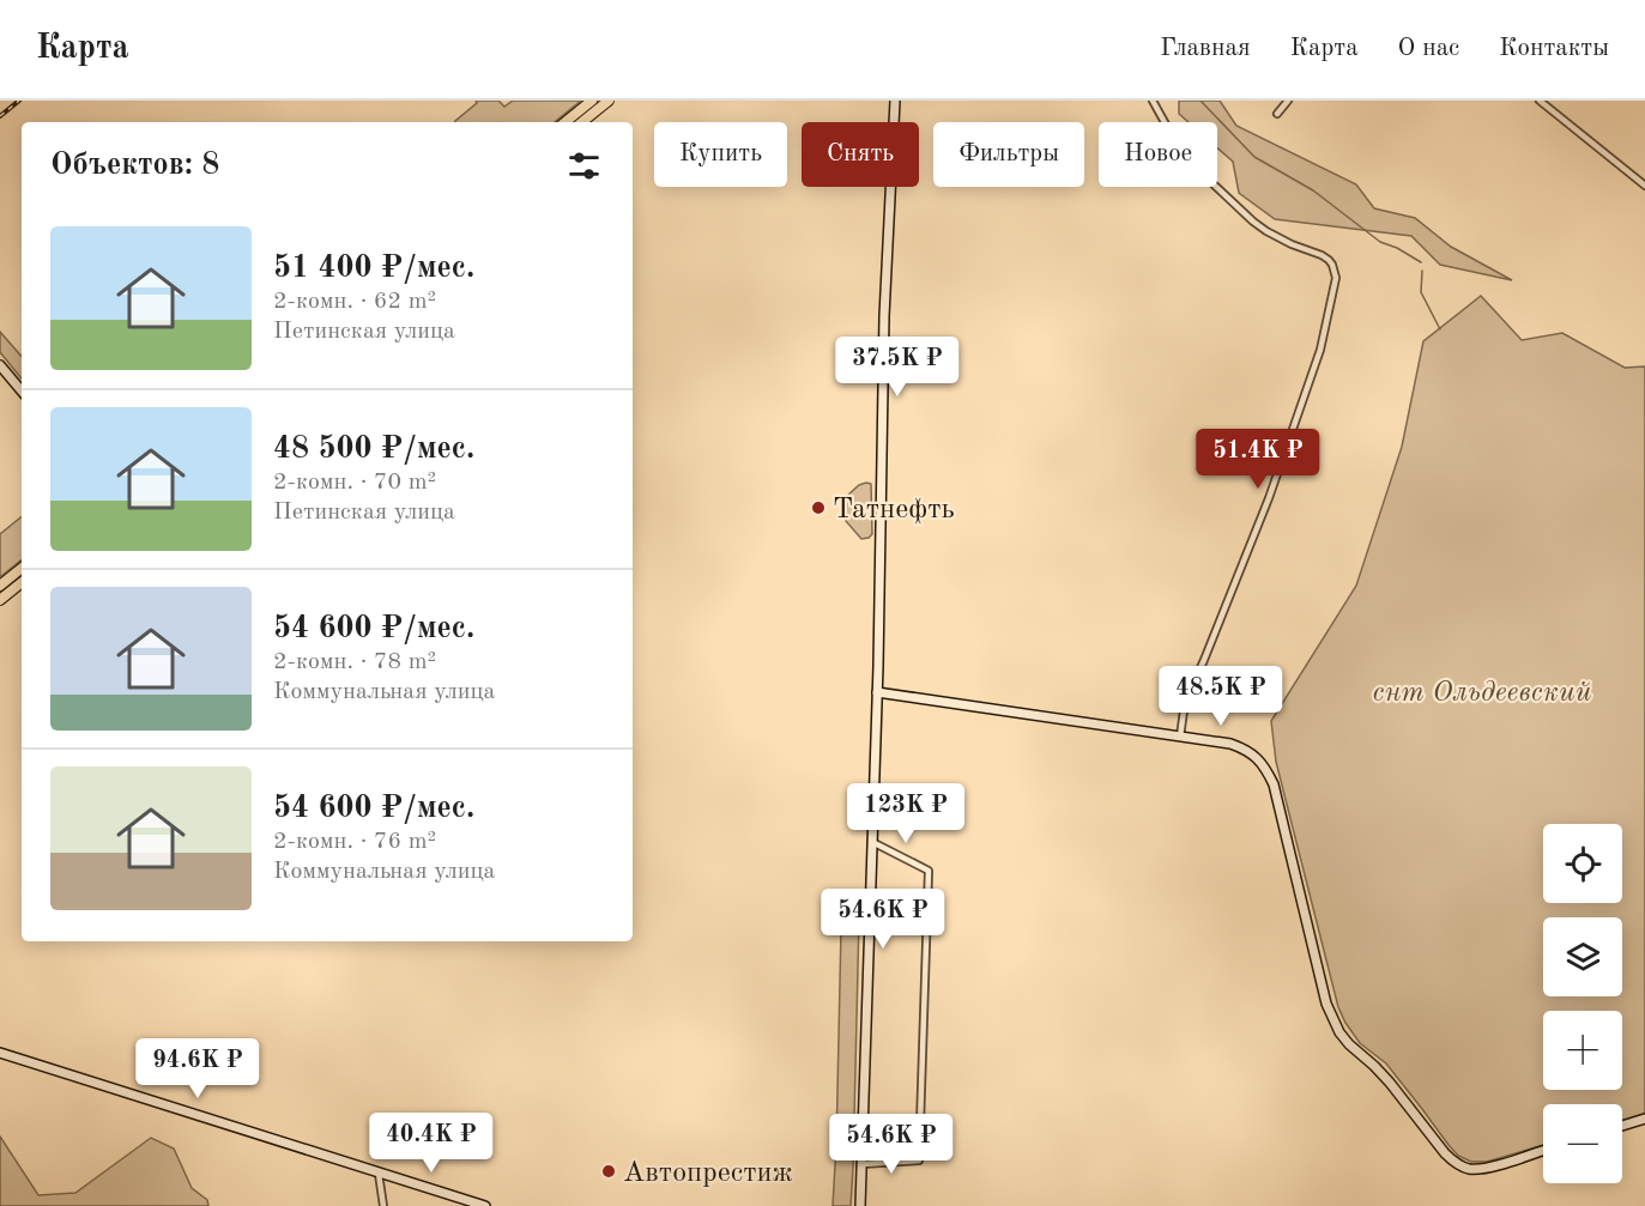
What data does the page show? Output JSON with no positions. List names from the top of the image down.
{
  "parks": ["снт Ольдеевский"],
  "places": ["Татнефть", "Автопрестиж"],
  "page": {
    "header": "Карта",
    "nav": [
      "Главная",
      "Карта",
      "О нас",
      "Контакты"
    ],
    "chip": [
      "Купить",
      "Снять",
      "Фильтры",
      "Новое"
    ],
    "heading": "Объектов: 8",
    "list": [
      {
        "name": "51 400 ₽/мес.",
        "note": "2-комн. · 62 m² · Петинская улица"
      },
      {
        "name": "48 500 ₽/мес.",
        "note": "2-комн. · 70 m² · Петинская улица"
      },
      {
        "name": "54 600 ₽/мес.",
        "note": "2-комн. · 78 m² · Коммунальная улица"
      },
      {
        "name": "54 600 ₽/мес.",
        "note": "2-комн. · 76 m² · Коммунальная улица"
      }
    ],
    "price": [
      "37.5K ₽",
      "51.4K ₽",
      "48.5K ₽",
      "123K ₽",
      "54.6K ₽",
      "94.6K ₽",
      "40.4K ₽",
      "54.6K ₽"
    ],
    "map_buttons": ["+", "−"]
  }
}
